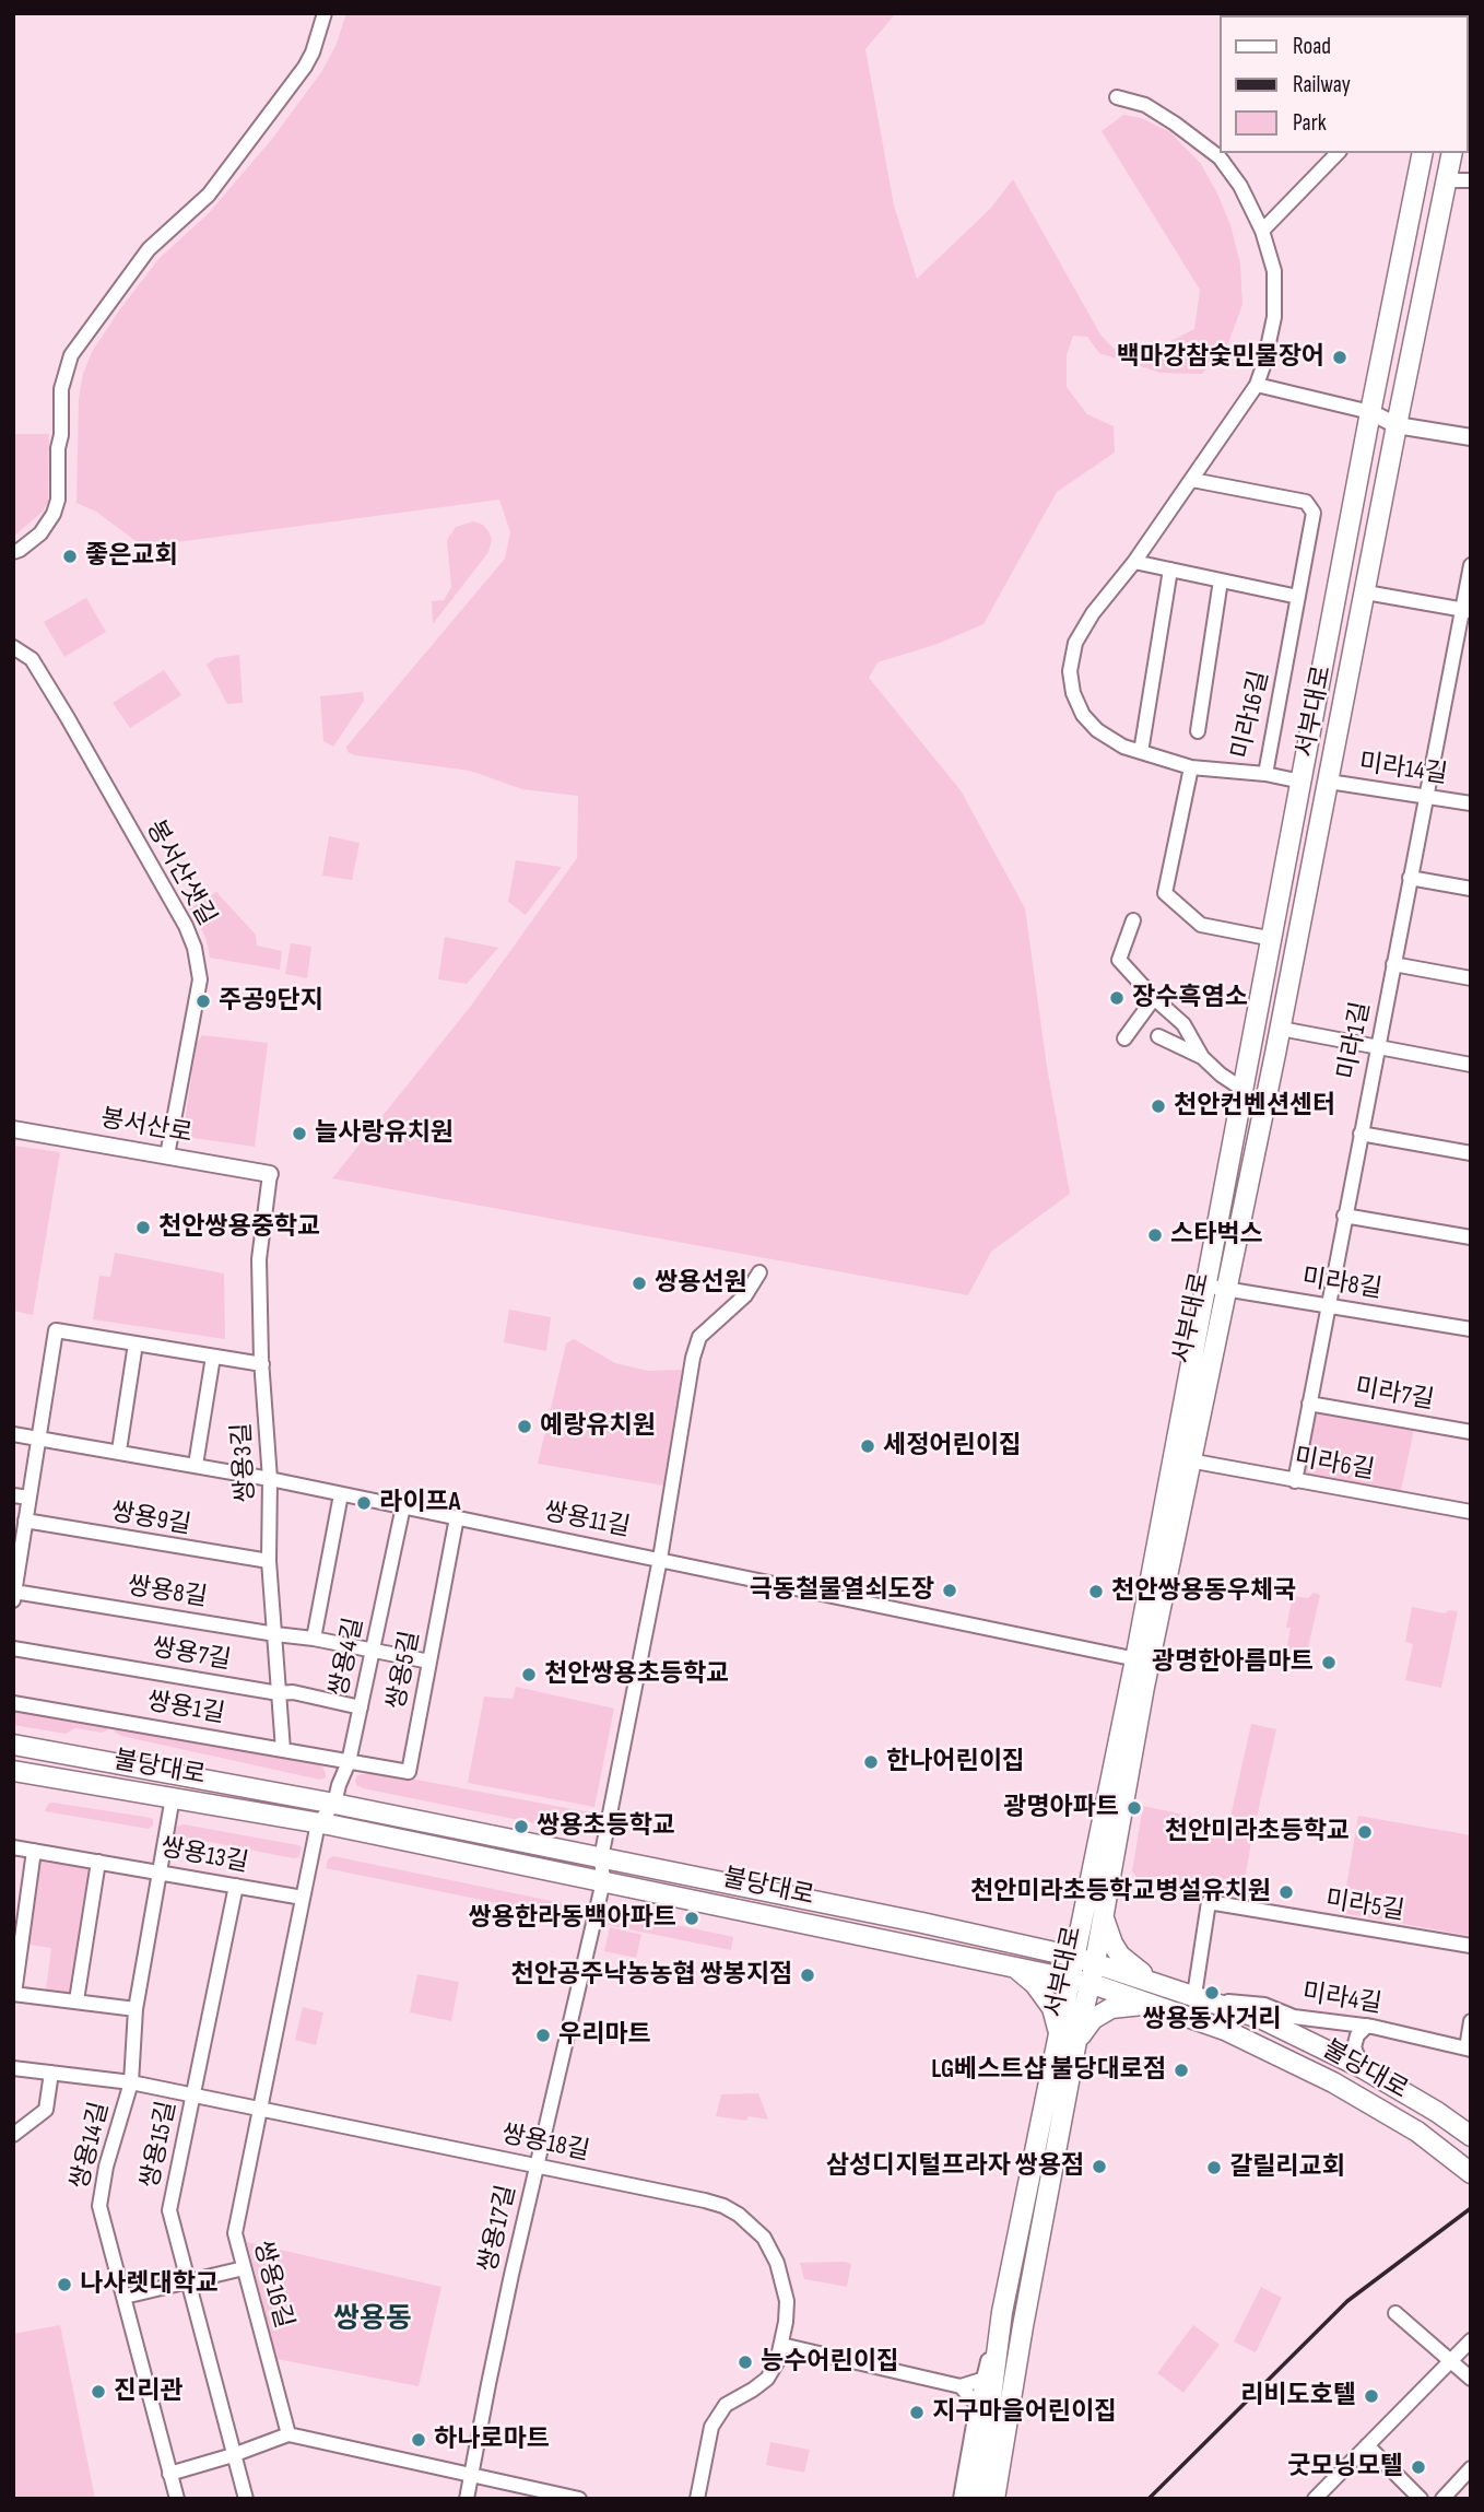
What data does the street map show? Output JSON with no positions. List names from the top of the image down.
{
  "streets": {
    "main road": ["서부대로", "불당대로"],
    "street": [
      "미라16길",
      "미라14길",
      "봉서산샛길",
      "미라1길",
      "봉서산로",
      "미라8길",
      "미라7길",
      "쌍용3길",
      "미라6길",
      "쌍용9길",
      "쌍용11길",
      "쌍용8길",
      "쌍용7길",
      "쌍용4길",
      "쌍용5길",
      "쌍용1길",
      "쌍용13길",
      "미라5길",
      "미라4길",
      "쌍용18길",
      "쌍용15길",
      "쌍용14길",
      "쌍용17길",
      "쌍용16길"
    ]
  },
  "crossings": [
    ["서부대로", "미라14길"],
    ["서부대로", "미라8길"],
    ["서부대로", "미라6길"],
    ["서부대로", "쌍용11길"],
    ["서부대로", "불당대로"],
    ["미라14길", "미라1길"],
    ["봉서산샛길", "봉서산로"],
    ["미라1길", "미라8길"],
    ["미라1길", "미라7길"],
    ["미라1길", "미라6길"],
    ["봉서산로", "쌍용3길"],
    ["쌍용3길", "쌍용9길"],
    ["쌍용3길", "쌍용11길"],
    ["쌍용3길", "쌍용8길"],
    ["쌍용3길", "쌍용7길"],
    ["쌍용3길", "쌍용1길"],
    ["쌍용11길", "쌍용4길"],
    ["쌍용11길", "쌍용5길"],
    ["쌍용11길", "쌍용17길"],
    ["쌍용8길", "쌍용4길"],
    ["쌍용8길", "쌍용5길"],
    ["쌍용7길", "쌍용4길"],
    ["쌍용4길", "쌍용5길"],
    ["쌍용4길", "쌍용1길"],
    ["쌍용4길", "불당대로"],
    ["쌍용4길", "쌍용16길"],
    ["쌍용5길", "쌍용1길"],
    ["불당대로", "미라5길"],
    ["불당대로", "미라4길"],
    ["불당대로", "쌍용14길"],
    ["불당대로", "쌍용17길"],
    ["불당대로", "쌍용16길"],
    ["쌍용13길", "쌍용15길"],
    ["쌍용13길", "쌍용14길"],
    ["쌍용13길", "쌍용16길"],
    ["미라5길", "미라4길"],
    ["쌍용18길", "쌍용15길"],
    ["쌍용18길", "쌍용14길"],
    ["쌍용18길", "쌍용17길"],
    ["쌍용18길", "쌍용16길"]
  ],
  "districts": ["쌍용동"],
  "places": [
    "백마강참숯민물장어",
    "좋은교회",
    "장수흑염소",
    "주공9단지",
    "천안컨벤션센터",
    "늘사랑유치원",
    "천안쌍용중학교",
    "스타벅스",
    "쌍용선원",
    "예랑유치원",
    "세정어린이집",
    "라이프A",
    "극동철물열쇠도장",
    "천안쌍용동우체국",
    "광명한아름마트",
    "천안쌍용초등학교",
    "한나어린이집",
    "광명아파트",
    "쌍용초등학교",
    "천안미라초등학교",
    "천안미라초등학교병설유치원",
    "쌍용한라동백아파트",
    "천안공주낙농농협 쌍봉지점",
    "쌍용동사거리",
    "우리마트",
    "LG베스트샵 불당대로점",
    "삼성디지털프라자 쌍용점",
    "갈릴리교회",
    "나사렛대학교",
    "능수어린이집",
    "진리관",
    "리비도호텔",
    "지구마을어린이집",
    "하나로마트",
    "굿모닝모텔"
  ],
  "legend": ["Road", "Railway", "Park"]
}
